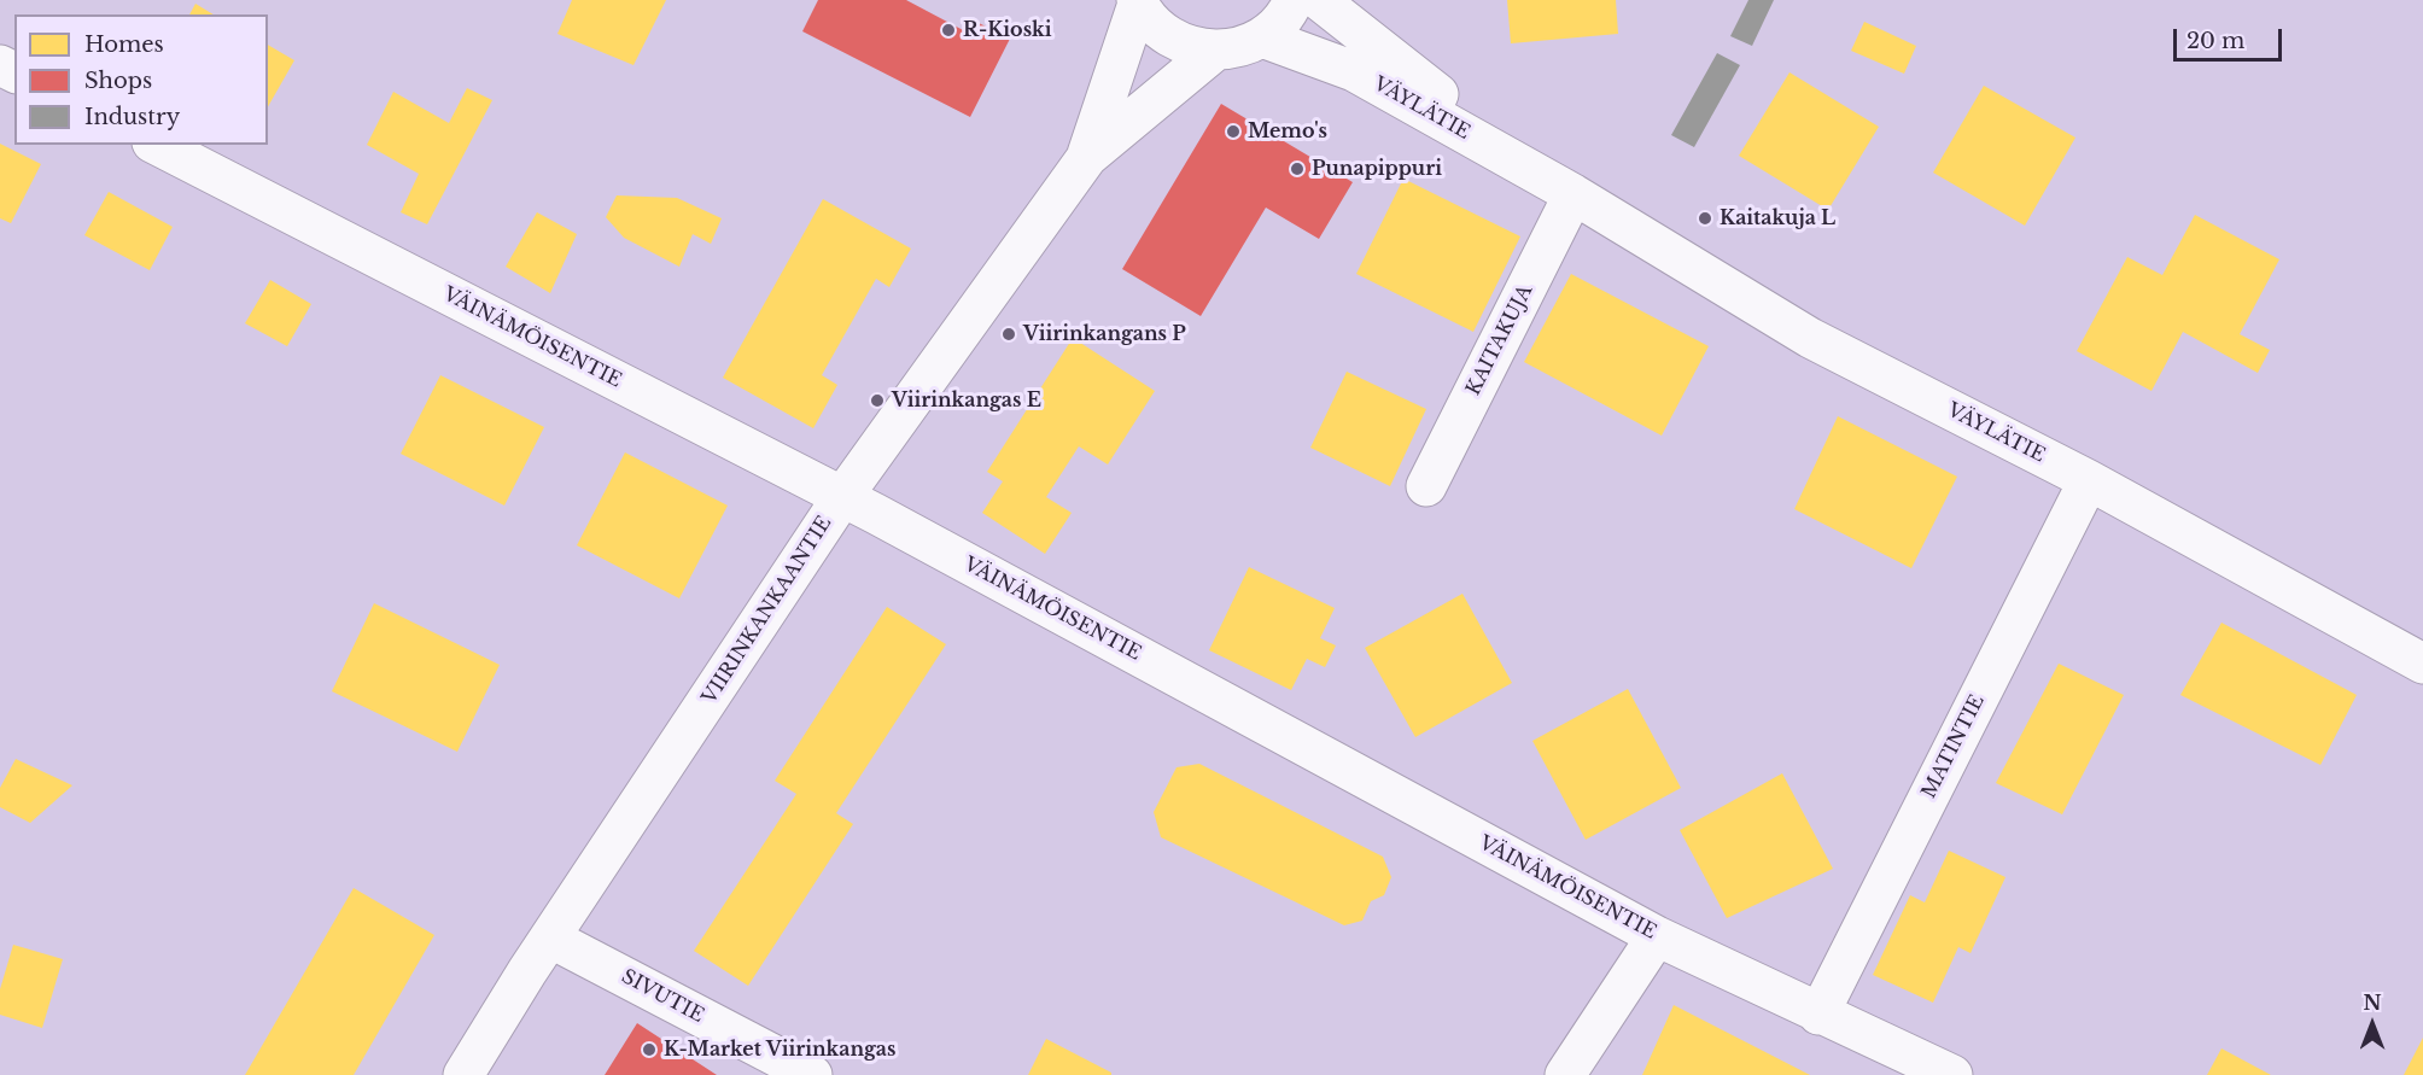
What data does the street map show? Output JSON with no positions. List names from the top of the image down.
{
  "streets": {
    "street": [
      "VÄYLÄTIE",
      "VÄINÄMÖISENTIE",
      "KAITAKUJA",
      "VIIRINKANKAANTIE",
      "MATINTIE",
      "SIVUTIE"
    ]
  },
  "crossings": [
    ["VÄYLÄTIE", "KAITAKUJA"],
    ["VÄYLÄTIE", "MATINTIE"],
    ["VÄINÄMÖISENTIE", "VIIRINKANKAANTIE"],
    ["VÄINÄMÖISENTIE", "MATINTIE"],
    ["VIIRINKANKAANTIE", "SIVUTIE"]
  ],
  "places": [
    "R-Kioski",
    "Memo's",
    "Punapippuri",
    "Kaitakuja L",
    "Viirinkangans P",
    "Viirinkangas E",
    "K-Market Viirinkangas"
  ],
  "legend": ["Homes", "Shops", "Industry"],
  "scale_bar": "20 m",
  "north": "top"
}
